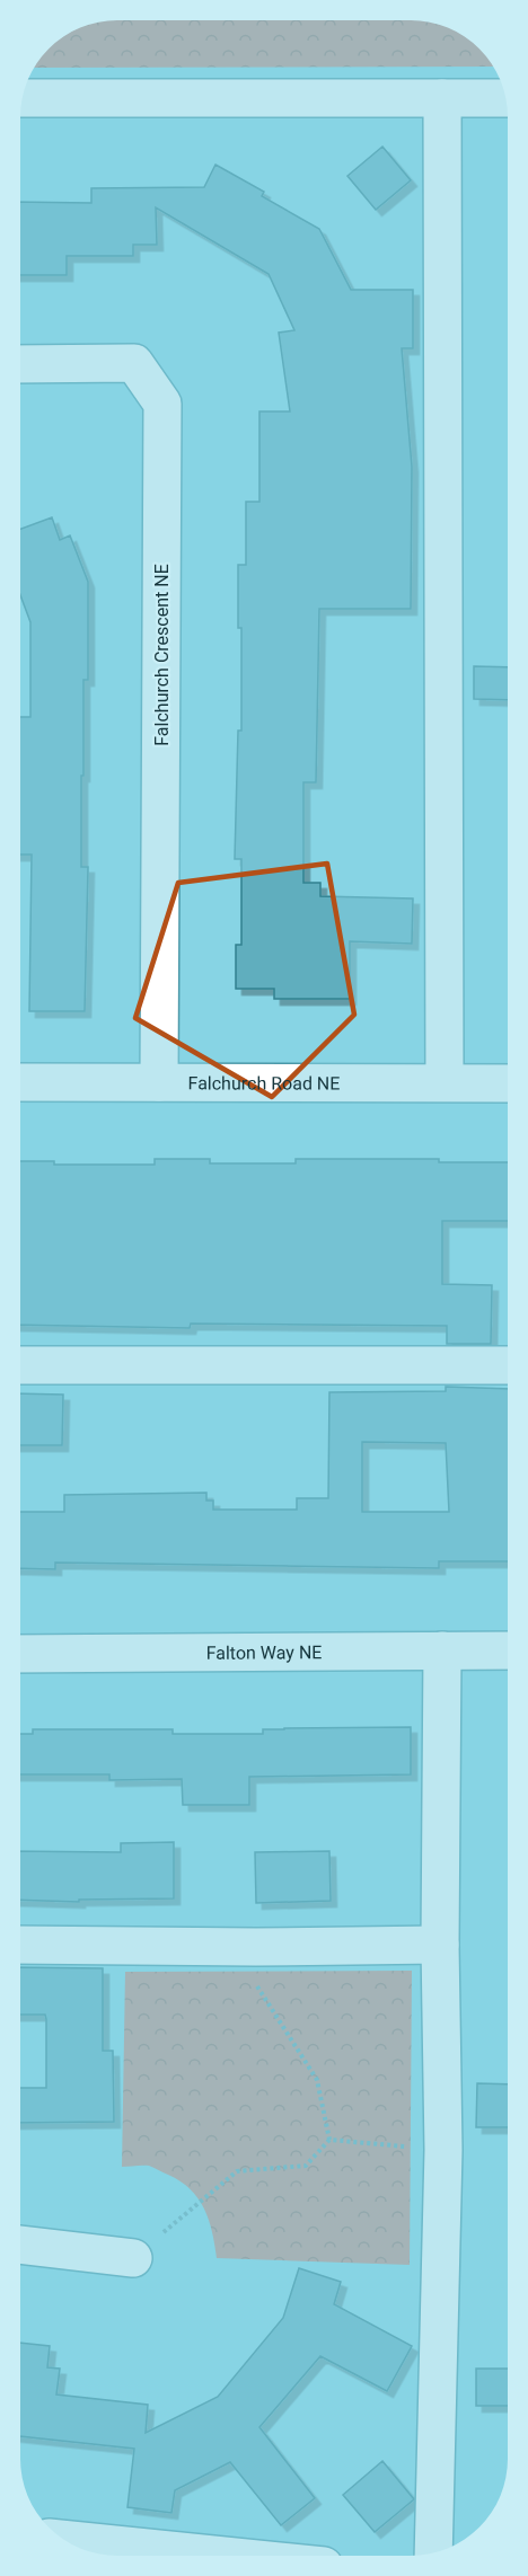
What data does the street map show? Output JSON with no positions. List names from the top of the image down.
{
  "streets": {
    "street": ["Falchurch Crescent NE", "Falchurch Road NE", "Falton Way NE"]
  },
  "crossings": [
    ["Falchurch Crescent NE", "Falchurch Road NE"]
  ]
}
